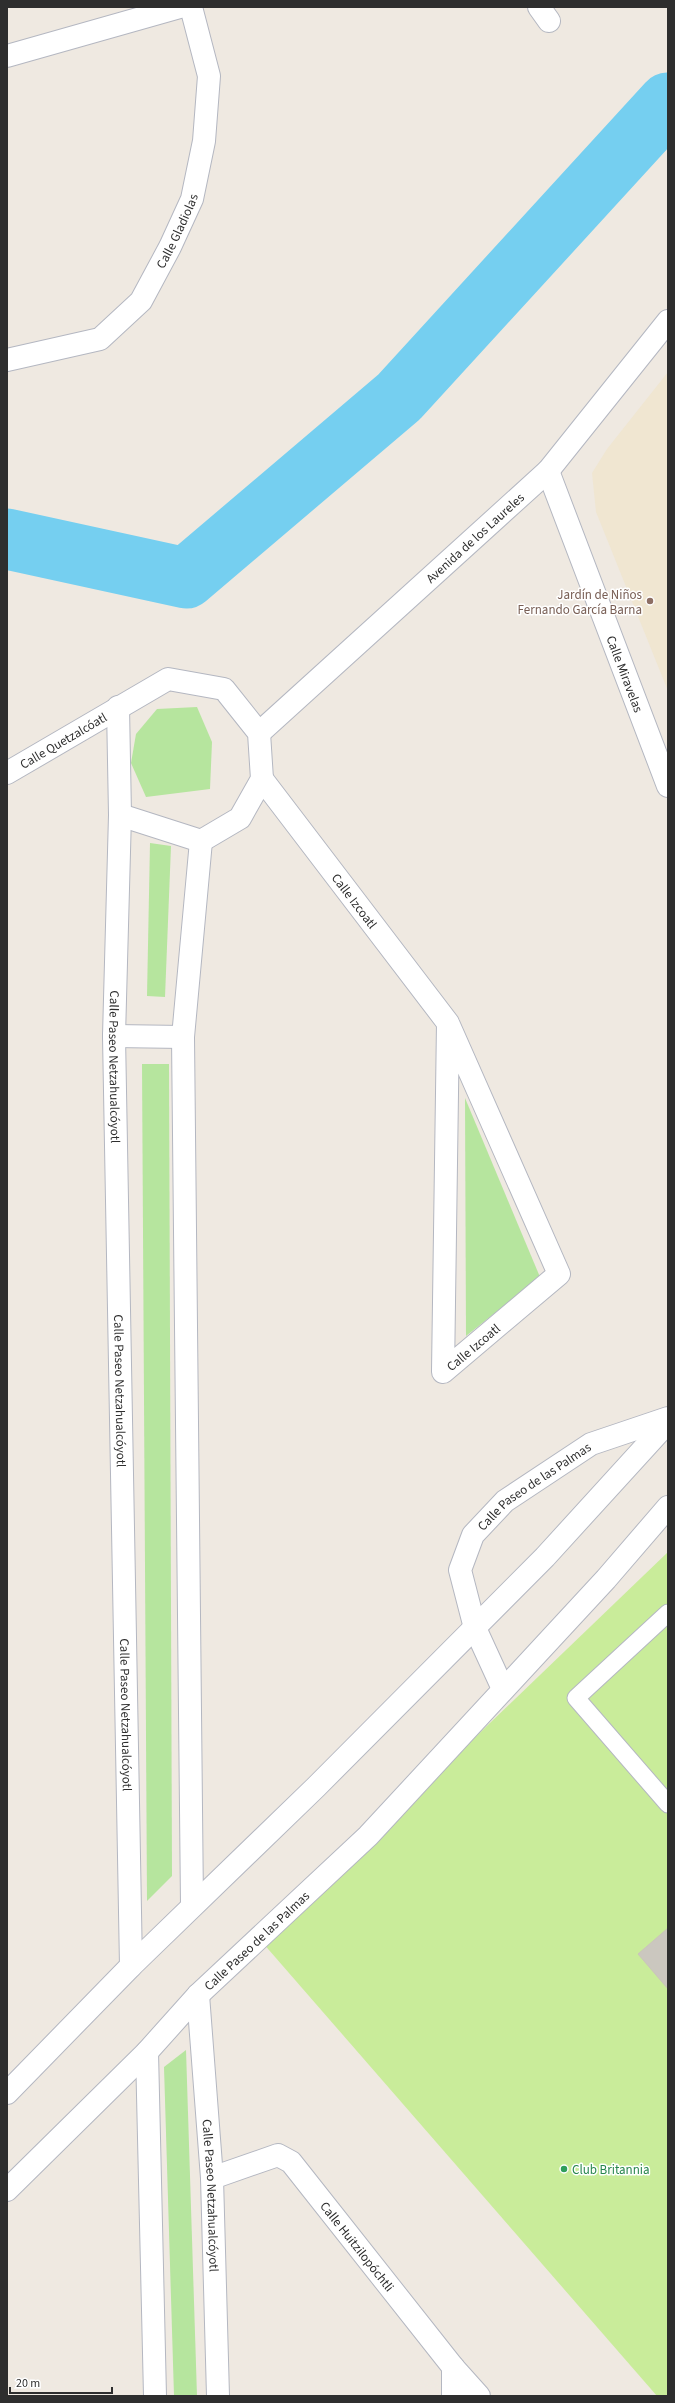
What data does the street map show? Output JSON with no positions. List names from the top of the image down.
{
  "streets": {
    "street": [
      "Calle Gladiolas",
      "Avenida de los Laureles",
      "Calle Miravelas",
      "Calle Quetzalcóatl",
      "Calle Izcoatl",
      "Calle Paseo Netzahualcóyotl",
      "Calle Paseo de las Palmas",
      "Calle Huitzilopóchtli"
    ]
  },
  "crossings": [
    ["Avenida de los Laureles", "Calle Miravelas"],
    ["Avenida de los Laureles", "Calle Quetzalcóatl"],
    ["Calle Quetzalcóatl", "Calle Paseo Netzahualcóyotl"],
    ["Calle Paseo Netzahualcóyotl", "Calle Paseo de las Palmas"],
    ["Calle Paseo Netzahualcóyotl", "Calle Huitzilopóchtli"]
  ],
  "places": ["Jardín de Niños Fernando García Barna", "Club Britannia"],
  "scale_bar": "20 m"
}
